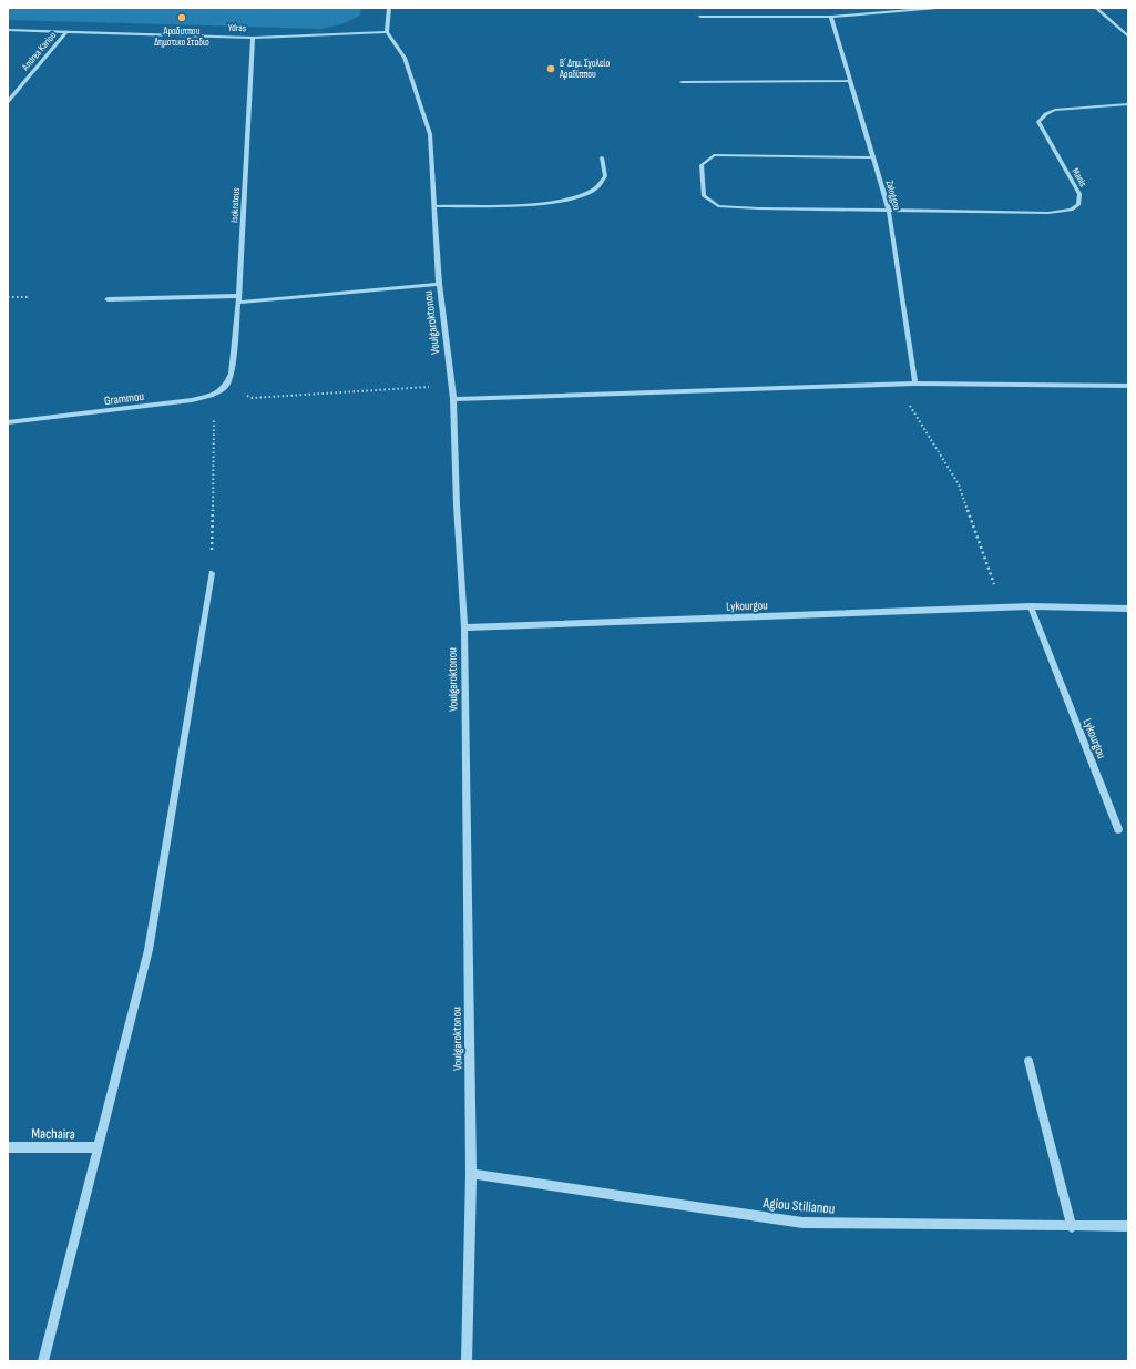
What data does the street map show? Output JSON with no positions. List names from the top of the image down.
{
  "streets": {
    "street": [
      "Ydras",
      "Andrea Kariou",
      "Manis",
      "Zaloggou",
      "Isokratous",
      "Voulgaroktonou",
      "Grammou",
      "Lykourgou",
      "Machaira",
      "Agiou Stilianou"
    ]
  },
  "crossings": [
    ["Ydras", "Andrea Kariou"],
    ["Ydras", "Isokratous"],
    ["Ydras", "Voulgaroktonou"],
    ["Manis", "Zaloggou"],
    ["Isokratous", "Grammou"],
    ["Voulgaroktonou", "Lykourgou"],
    ["Voulgaroktonou", "Agiou Stilianou"]
  ],
  "places": ["Αραδιππου Δημοτικο Σταδιο", "Β´ Δημ. Σχολείο Αραδίππου"]
}
